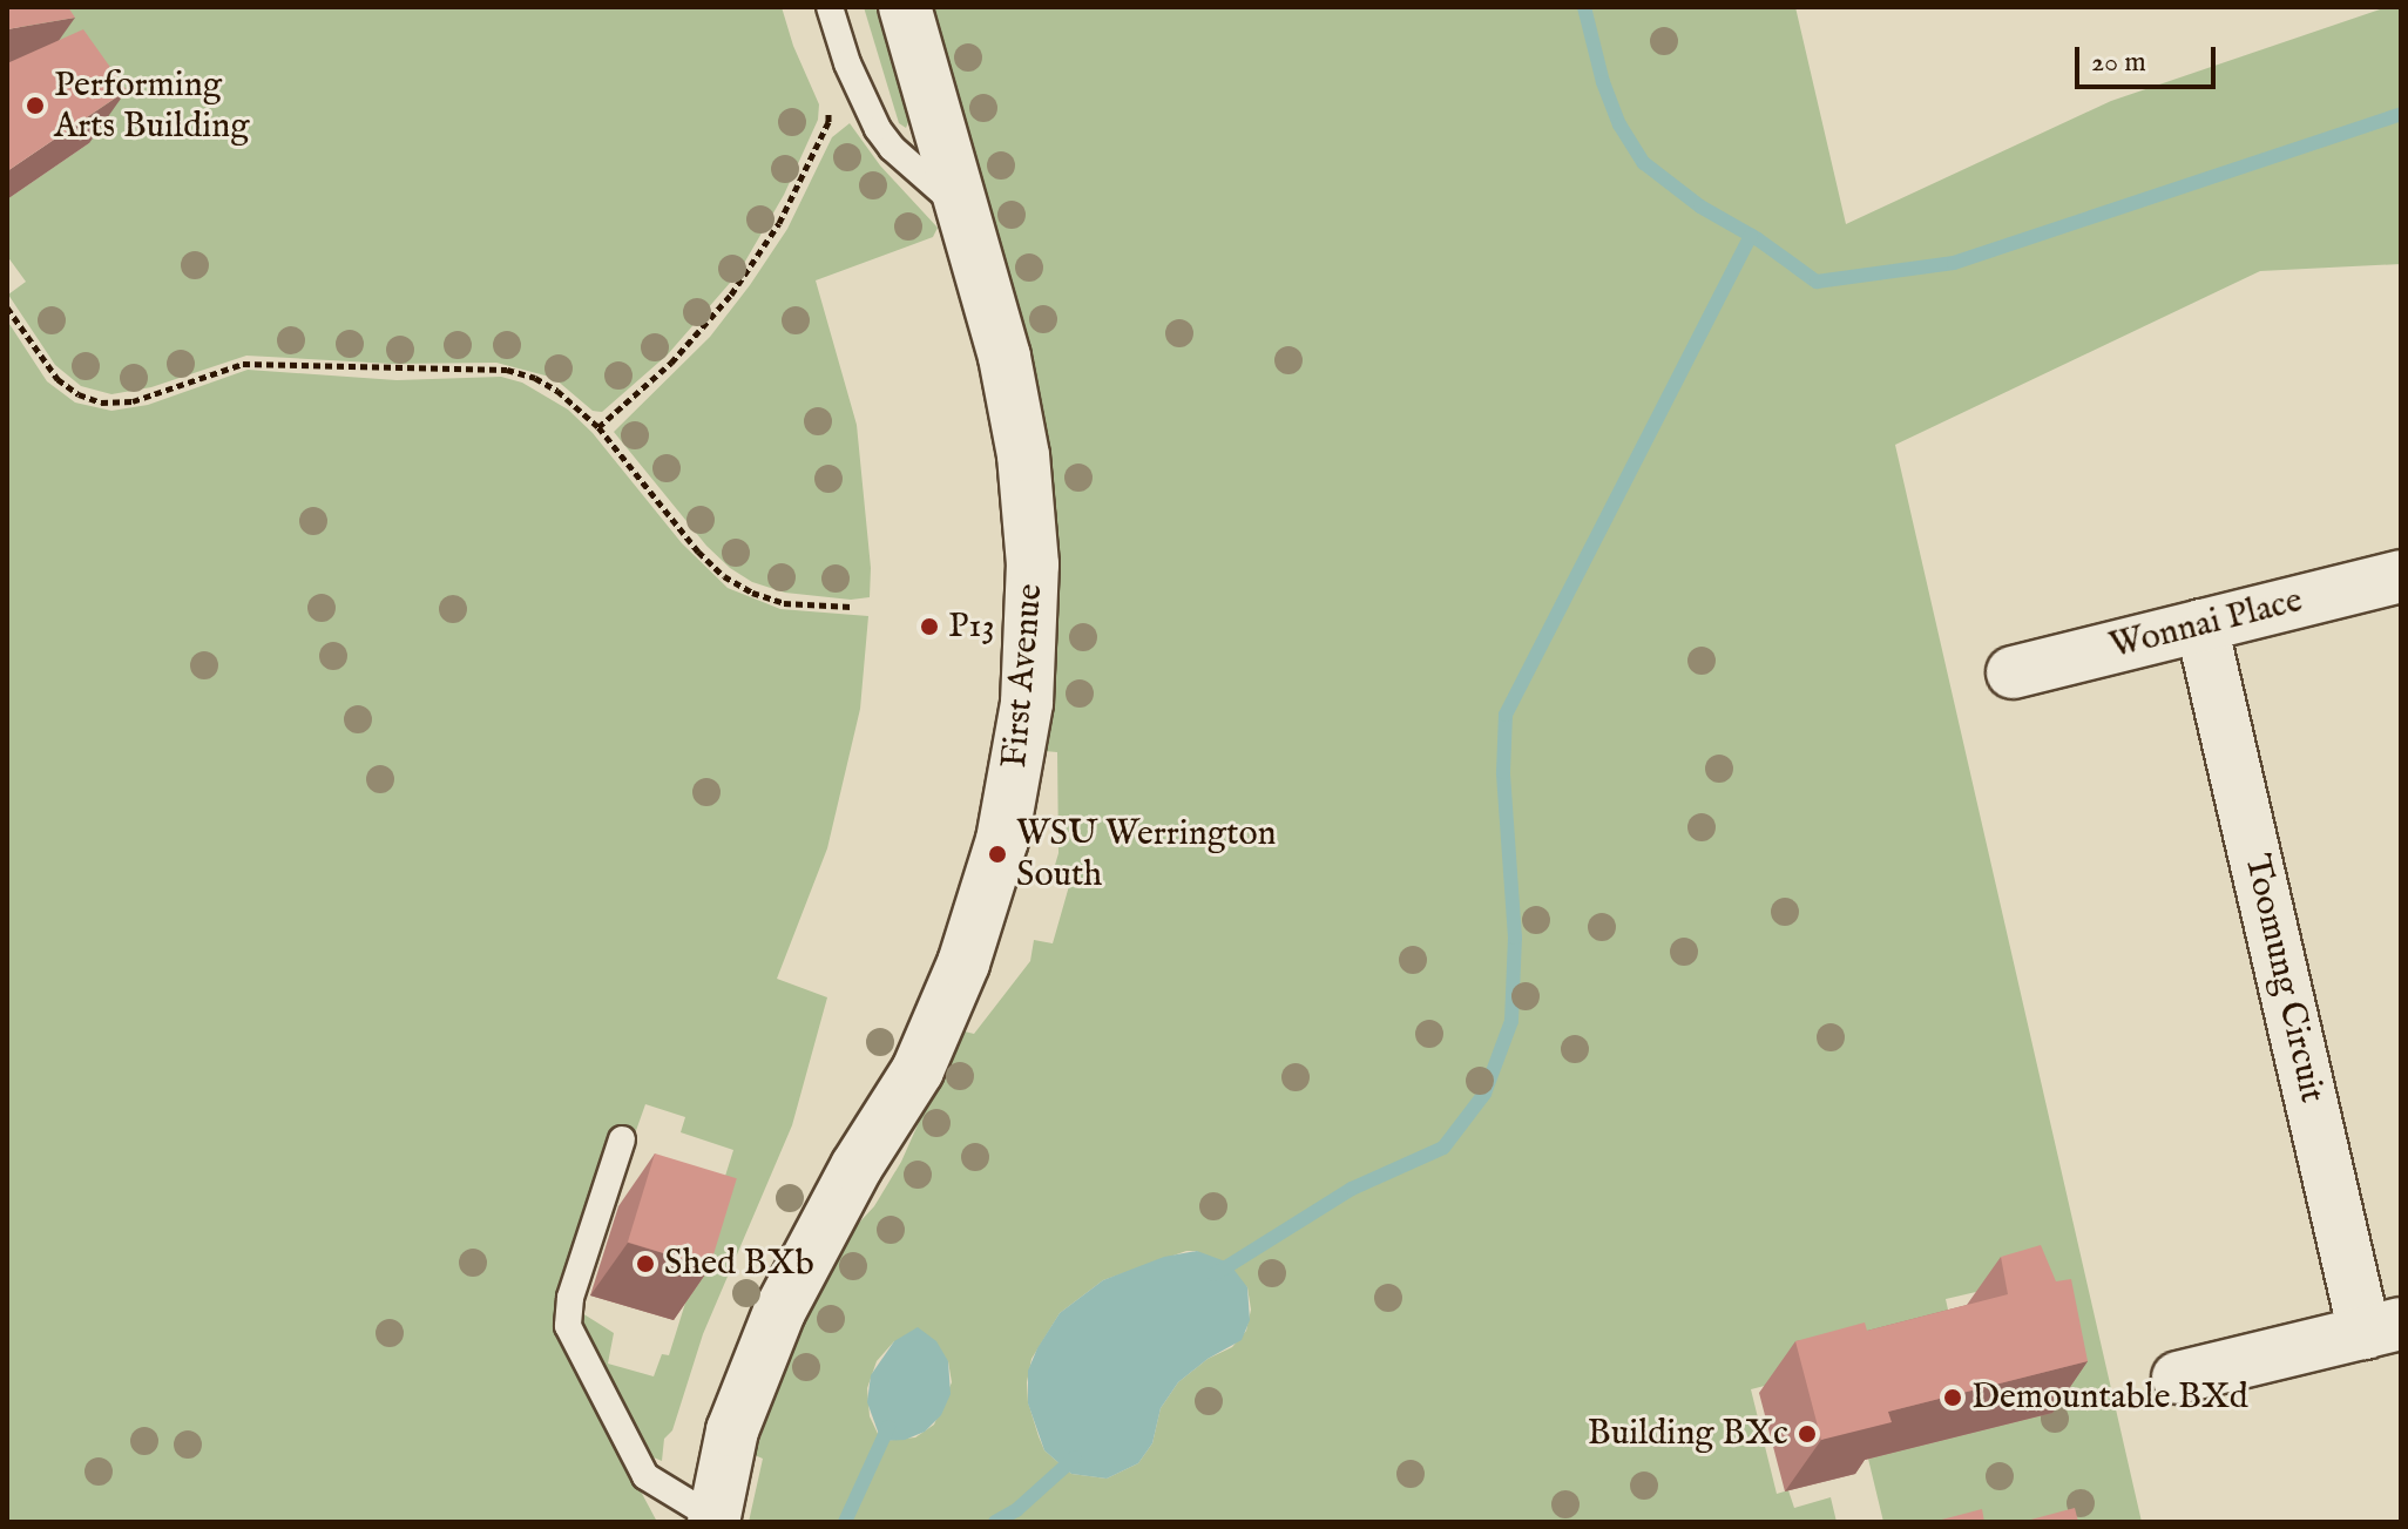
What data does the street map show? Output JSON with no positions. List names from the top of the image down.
{
  "streets": {
    "street": ["Wonnai Place", "First Avenue", "Toomung Circuit"]
  },
  "crossings": [
    ["Wonnai Place", "Toomung Circuit"]
  ],
  "places": [
    "Performing Arts Building",
    "P13",
    "WSU Werrington South",
    "Shed BXb",
    "Demountable BXd",
    "Building BXc"
  ],
  "scale_bar": "20 m"
}
